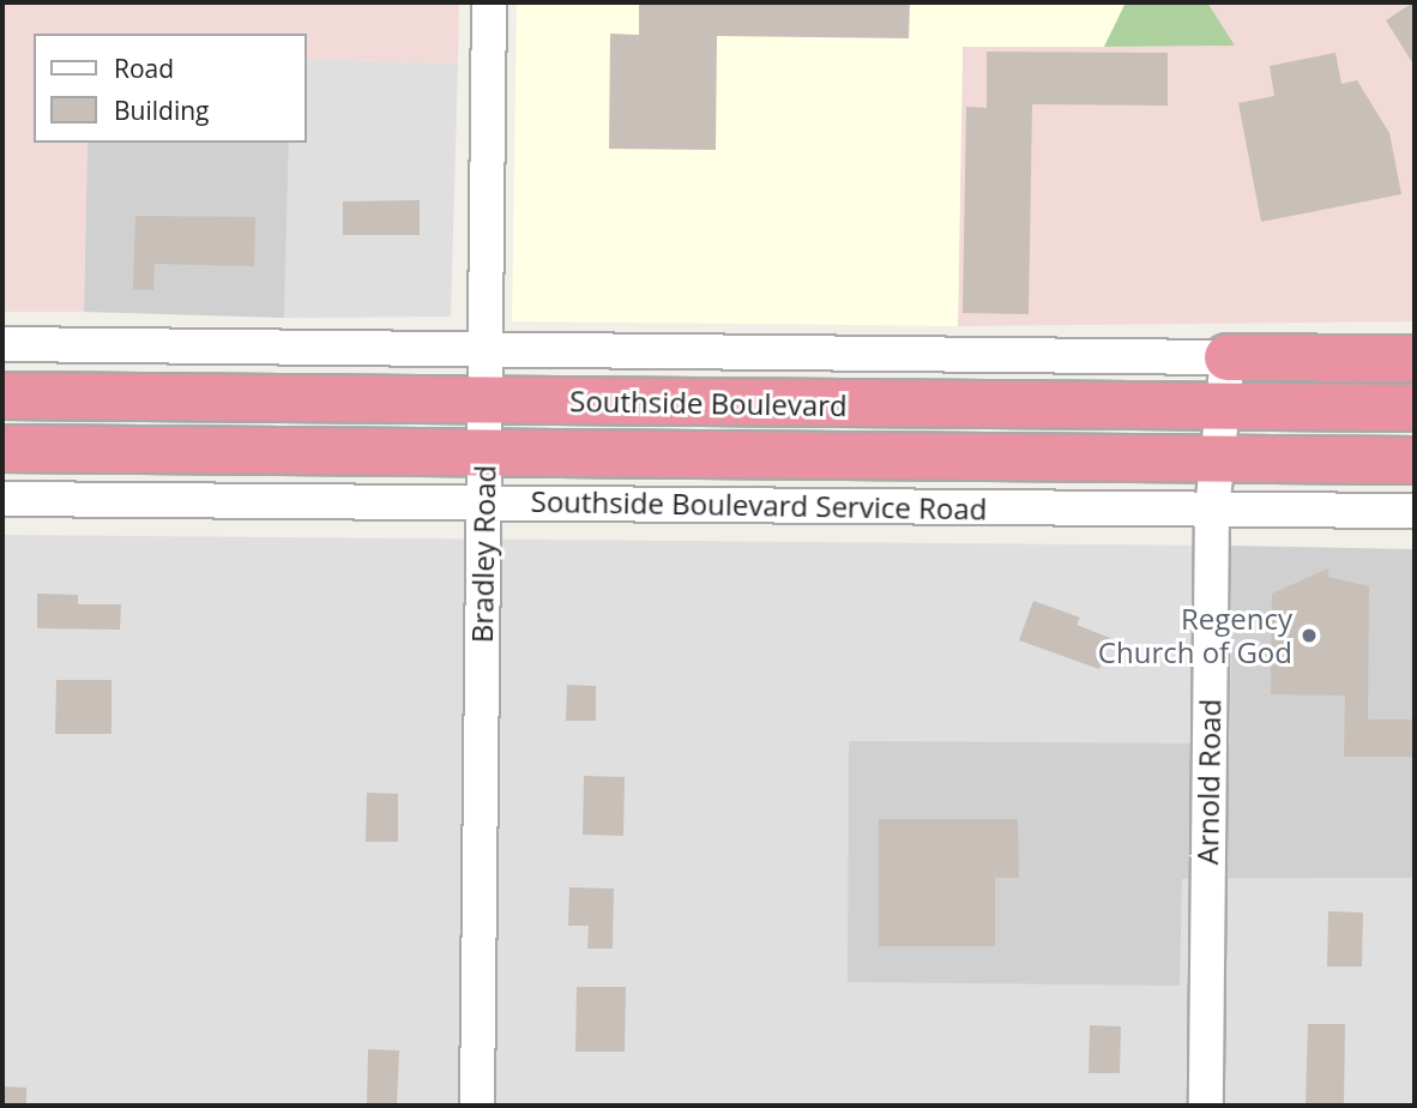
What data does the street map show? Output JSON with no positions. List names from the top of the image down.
{
  "streets": {
    "highway": ["Southside Boulevard"],
    "street": ["Southside Boulevard Service Road", "Bradley Road", "Arnold Road"]
  },
  "crossings": [
    ["Southside Boulevard", "Bradley Road"],
    ["Southside Boulevard", "Arnold Road"],
    ["Southside Boulevard Service Road", "Bradley Road"],
    ["Southside Boulevard Service Road", "Arnold Road"]
  ],
  "places": ["Regency Church of God"],
  "legend": ["Road", "Building"]
}
